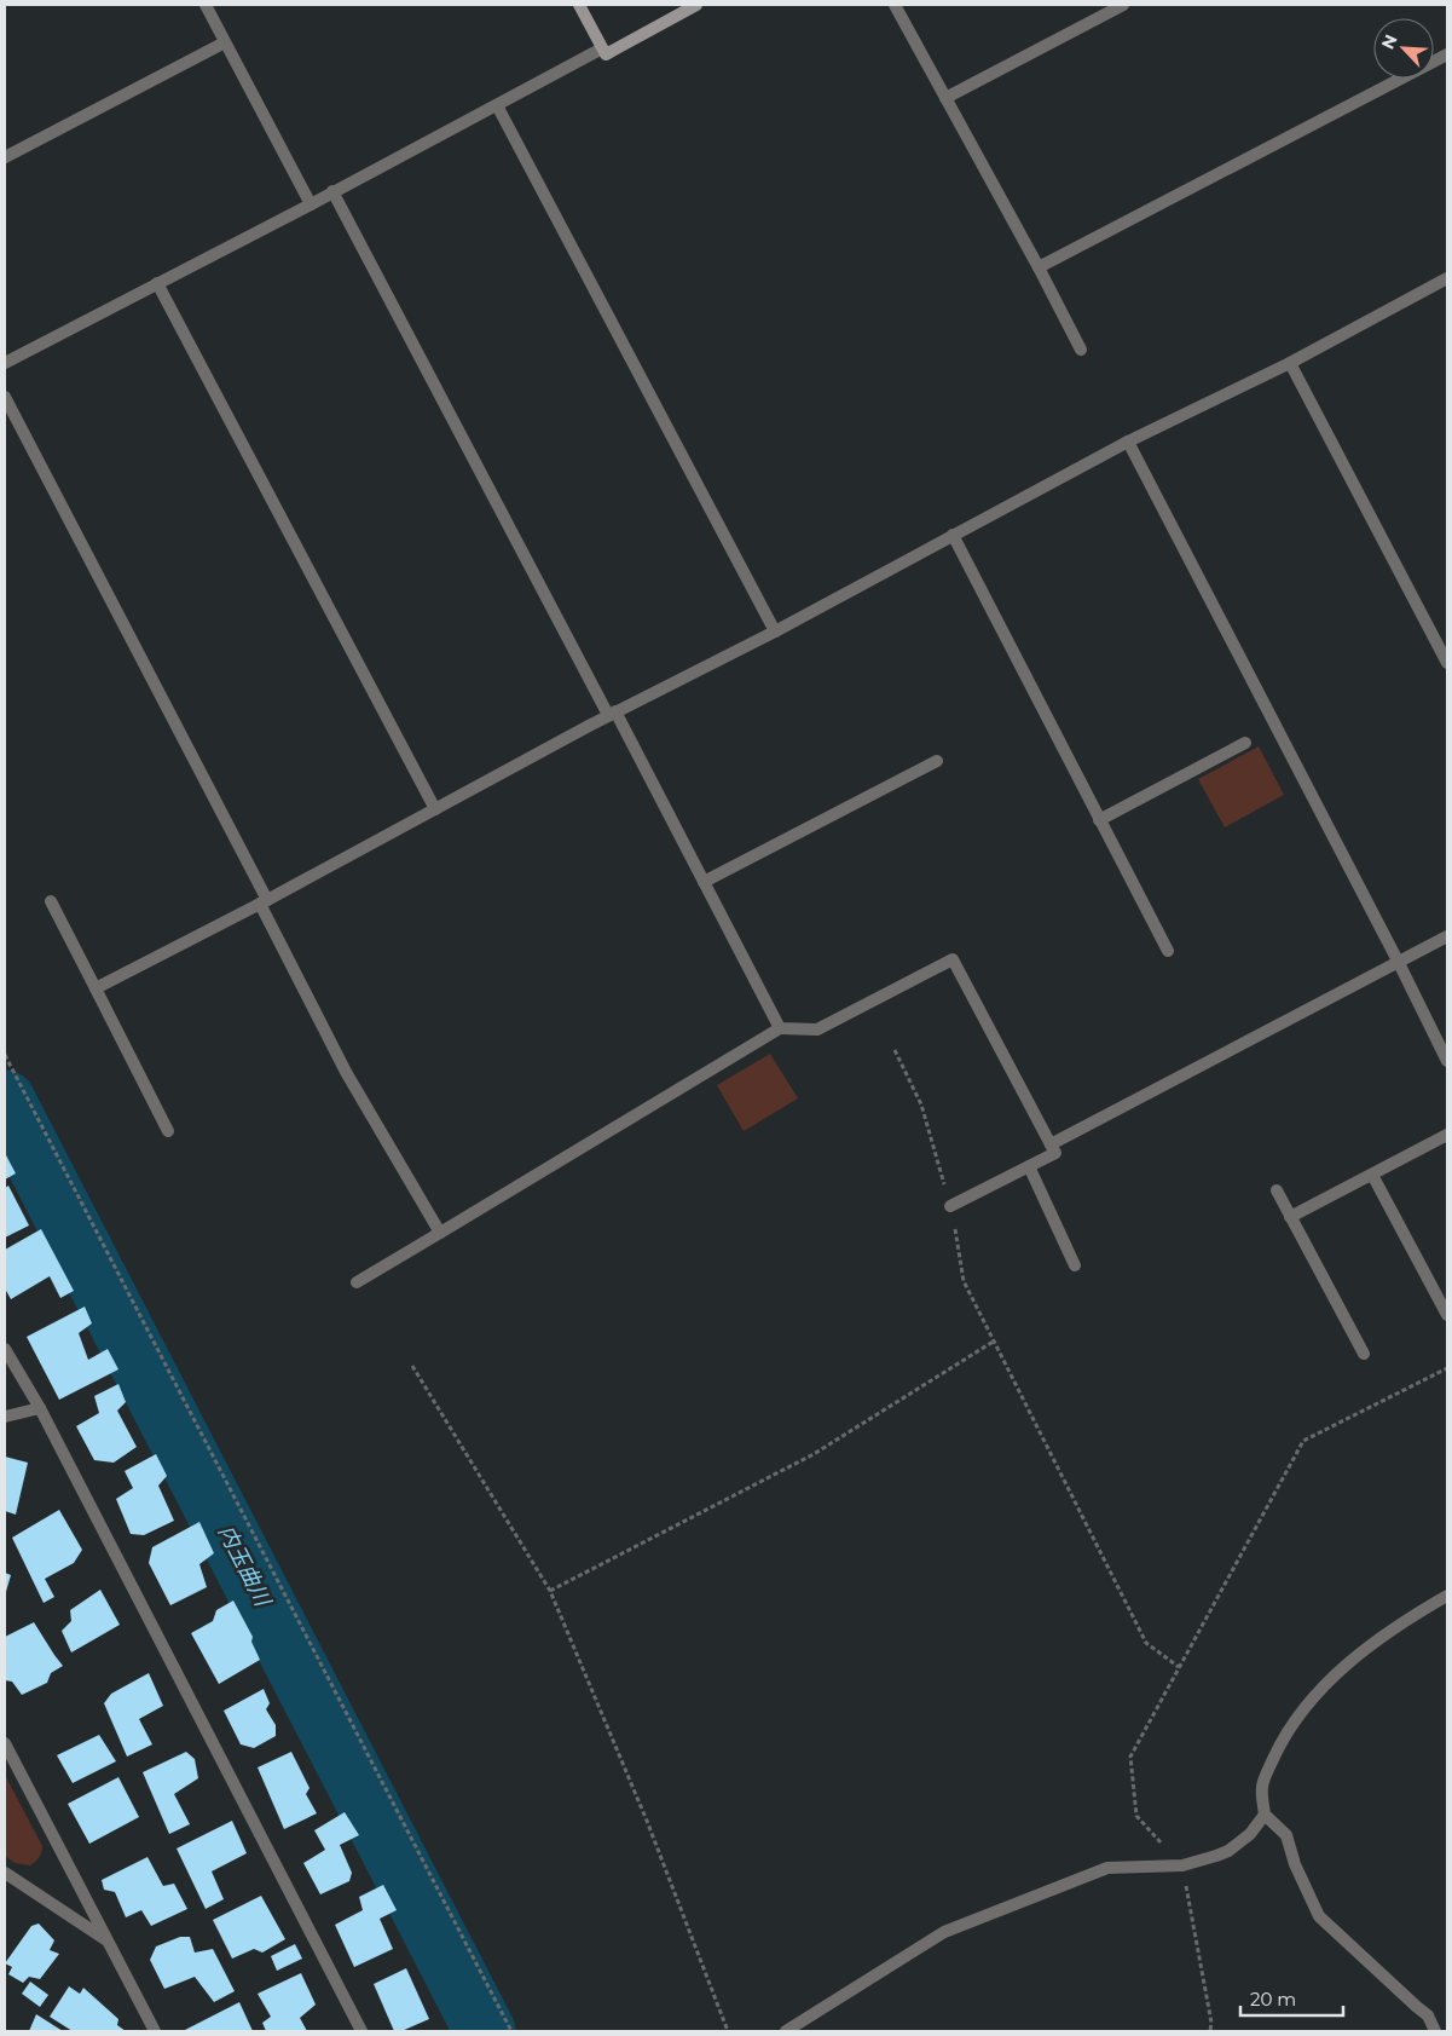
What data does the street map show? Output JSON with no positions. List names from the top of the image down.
{
  "water": ["内玉曲川"],
  "scale_bar": "20 m",
  "north": "top left"
}
